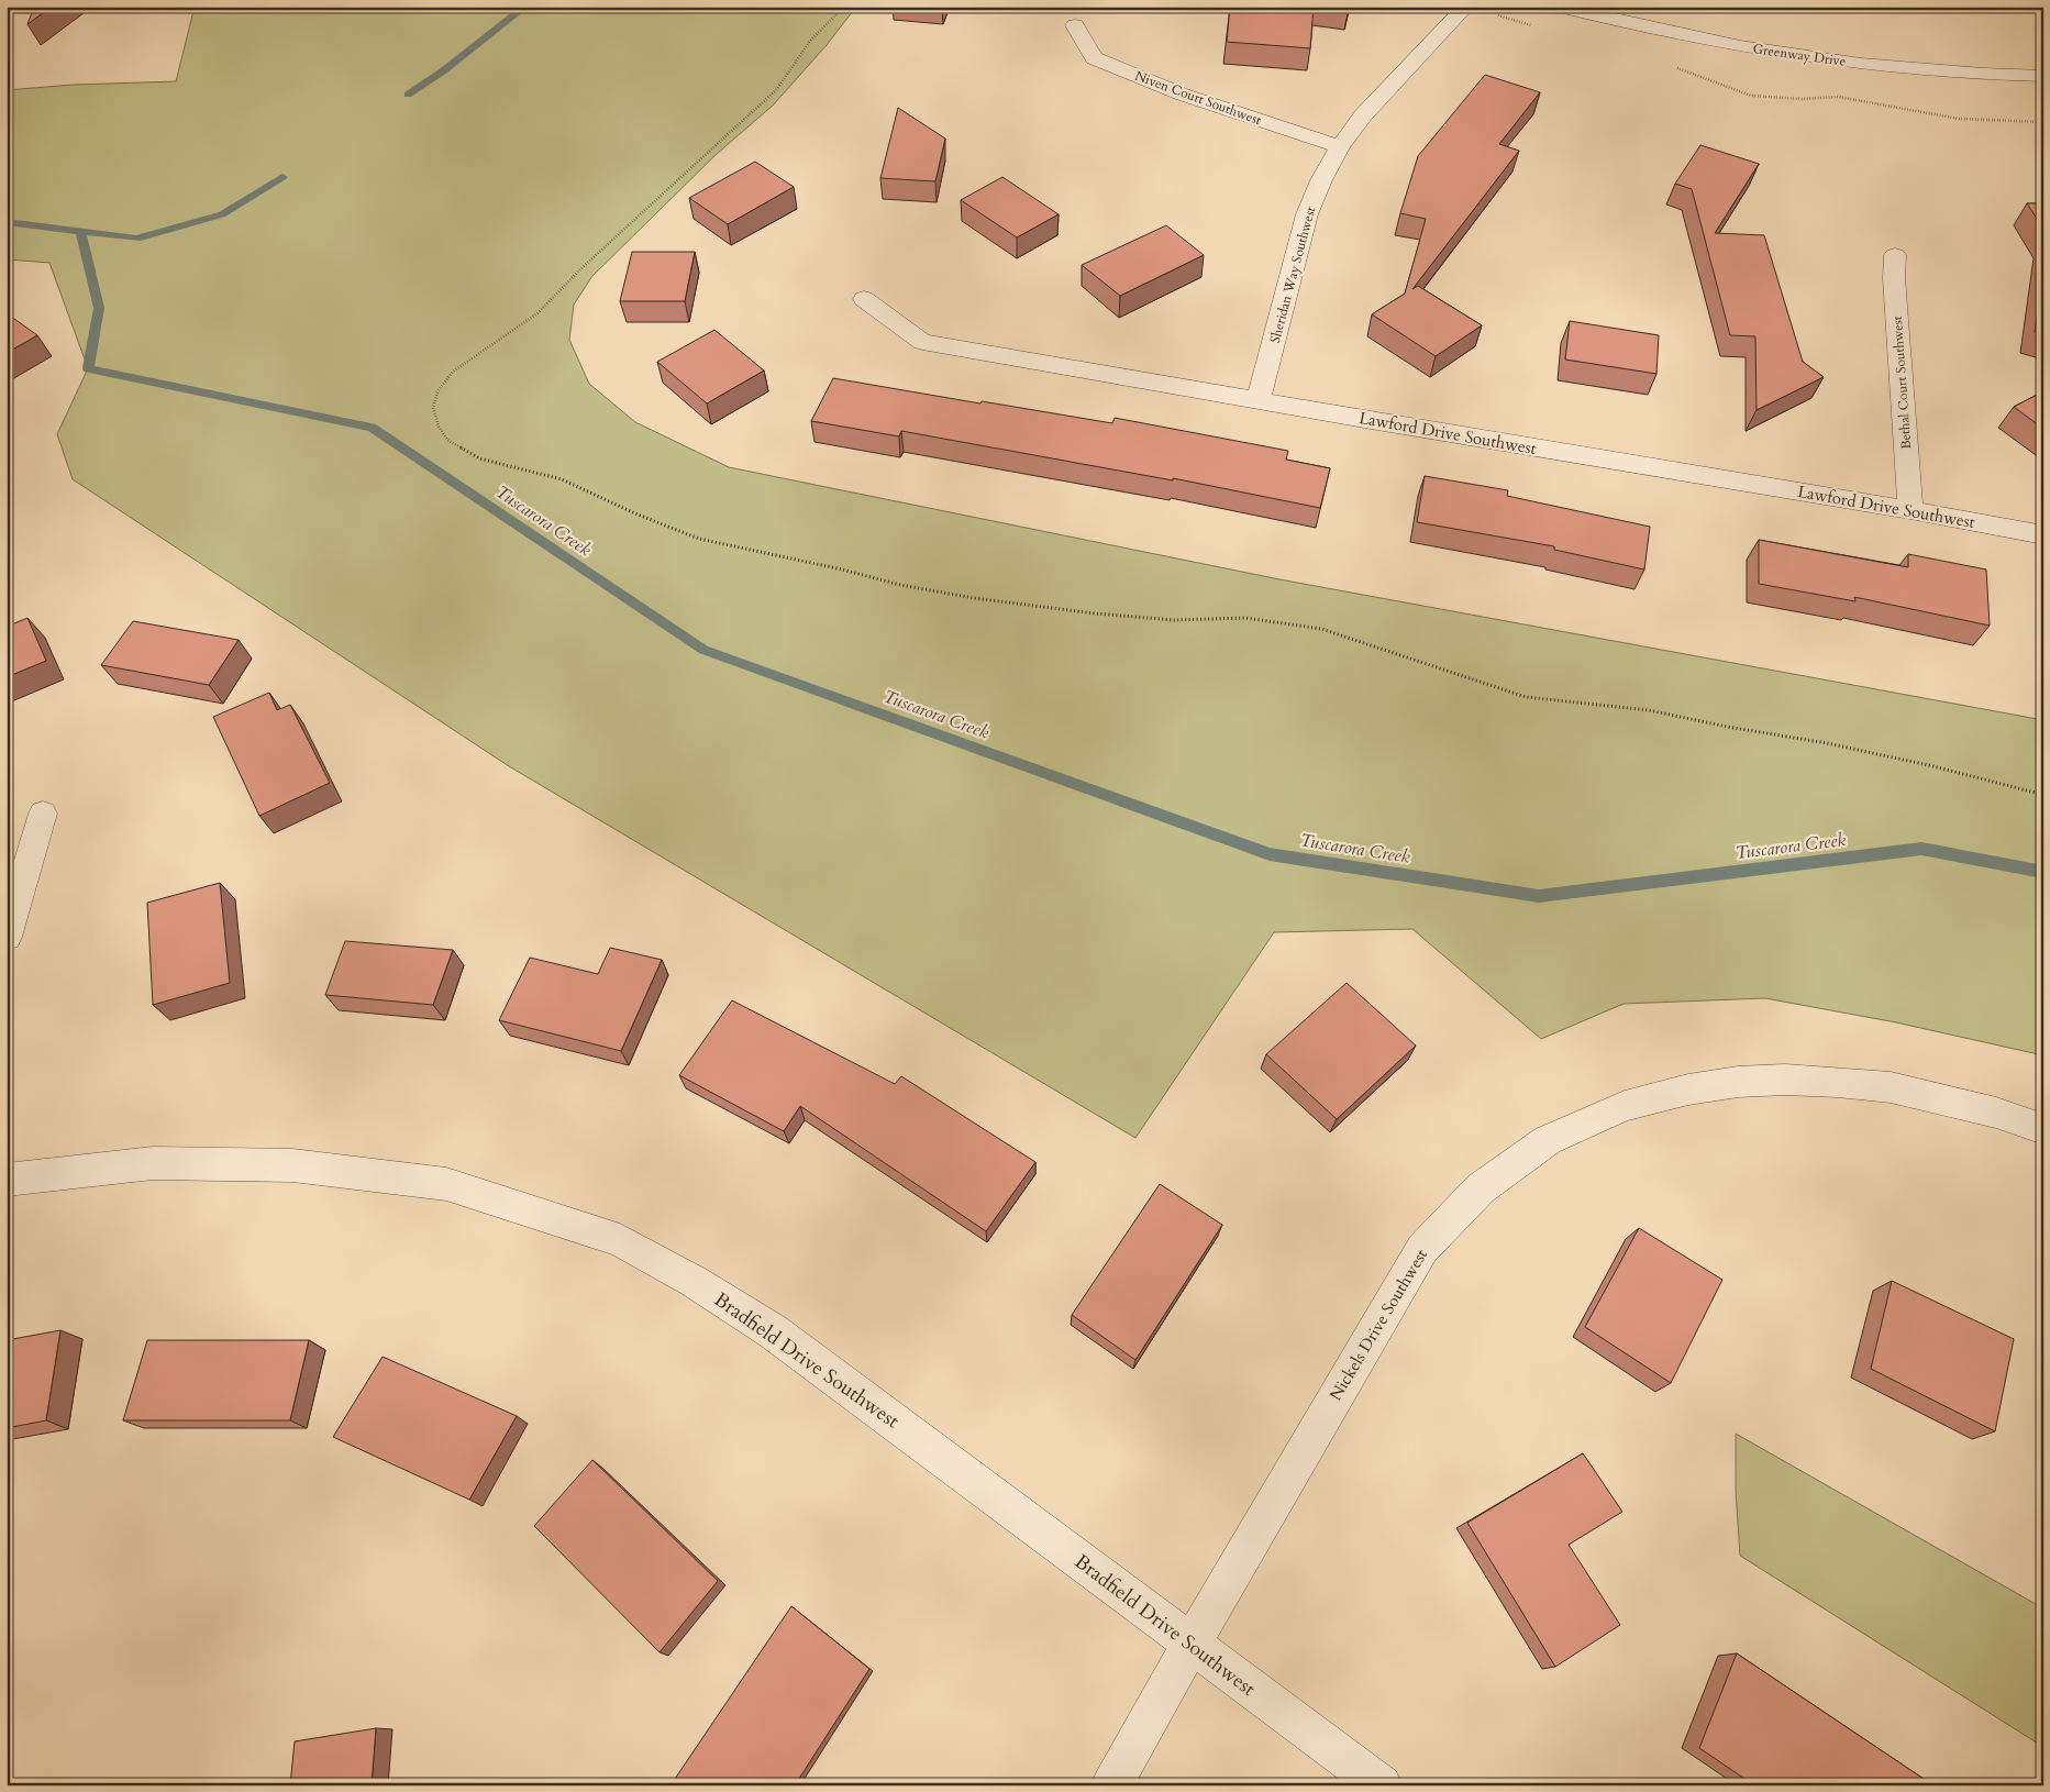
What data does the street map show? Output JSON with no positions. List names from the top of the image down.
{
  "streets": {
    "street": [
      "Greenway Drive",
      "Niven Court Southwest",
      "Sheridan Way Southwest",
      "Bethal Court Southwest",
      "Lawford Drive Southwest",
      "Nickels Drive Southwest",
      "Bradfield Drive Southwest"
    ]
  },
  "crossings": [
    ["Niven Court Southwest", "Sheridan Way Southwest"],
    ["Sheridan Way Southwest", "Lawford Drive Southwest"],
    ["Bethal Court Southwest", "Lawford Drive Southwest"],
    ["Nickels Drive Southwest", "Bradfield Drive Southwest"]
  ],
  "water": ["Tuscarora Creek"]
}
